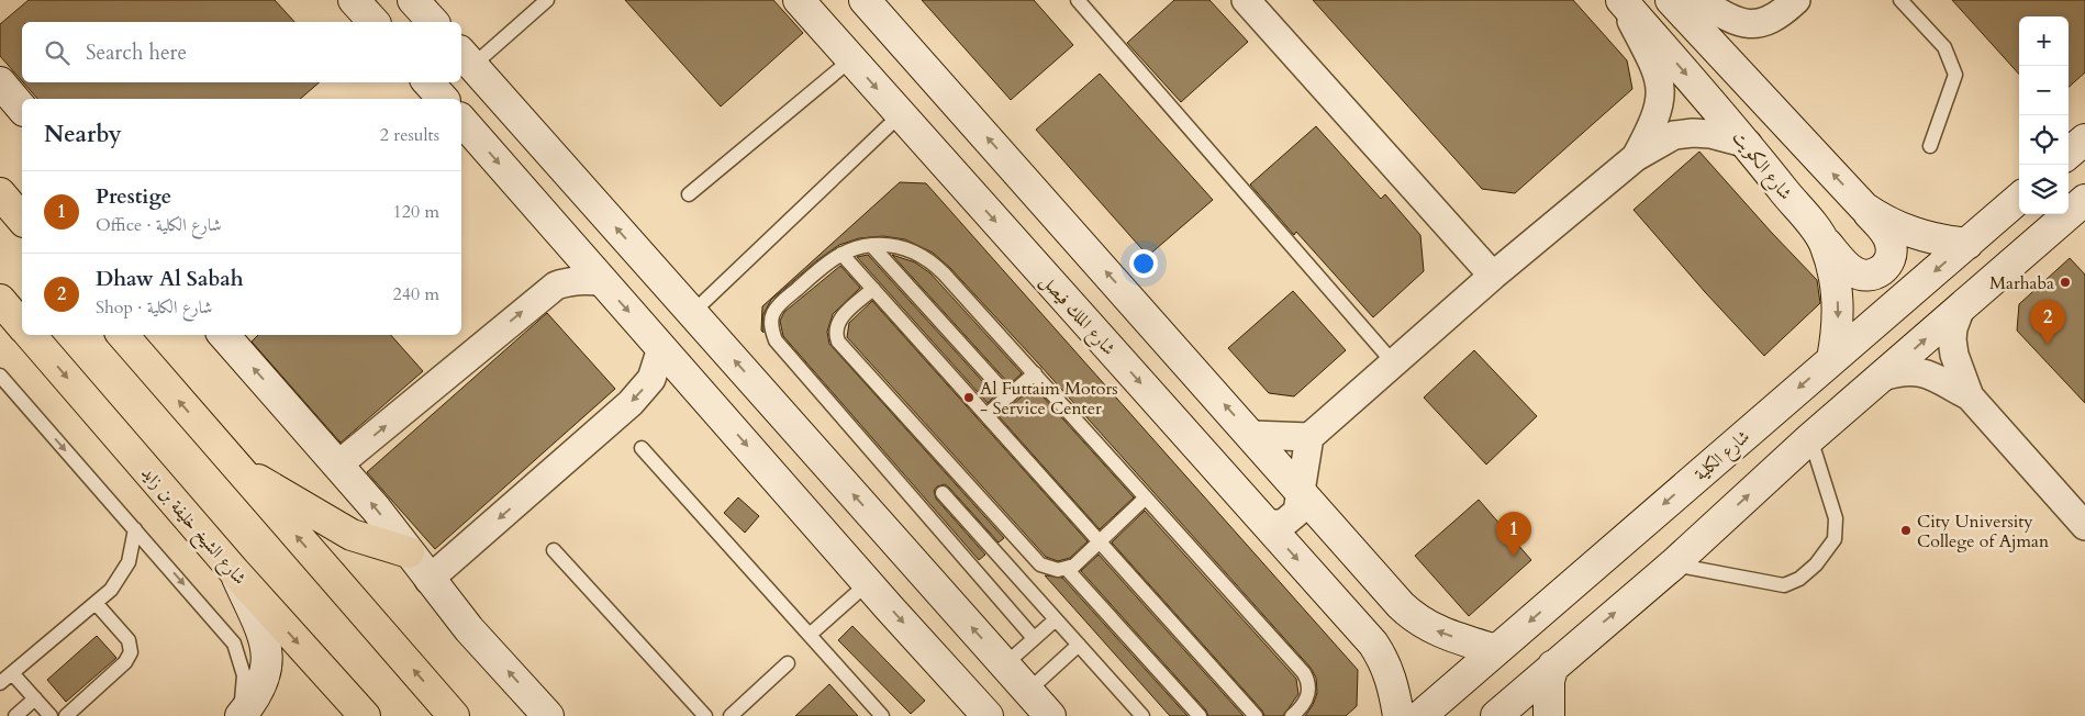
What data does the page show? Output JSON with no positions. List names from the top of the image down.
{
  "streets": {
    "main road": ["شارع الشيخ خليفة بن زايد"],
    "street": ["شارع الكويت", "شارع الملك فيصل", "شارع الكلية"]
  },
  "crossings": [
    ["شارع الكويت", "شارع الكلية"]
  ],
  "places": ["Marhaba", "Al Futtaim Motors - Service Center", "City University College of Ajman"],
  "page": {
    "map_buttons": ["+", "−"],
    "search": "Search here",
    "heading": ["Nearby", "2 results"],
    "list": [
      {
        "mark": "1",
        "name": "Prestige",
        "note": "Office · شارع الكلية",
        "value": "120 m"
      },
      {
        "mark": "2",
        "name": "Dhaw Al Sabah",
        "note": "Shop · شارع الكلية",
        "value": "240 m"
      }
    ],
    "pins": ["2", "1"]
  }
}
